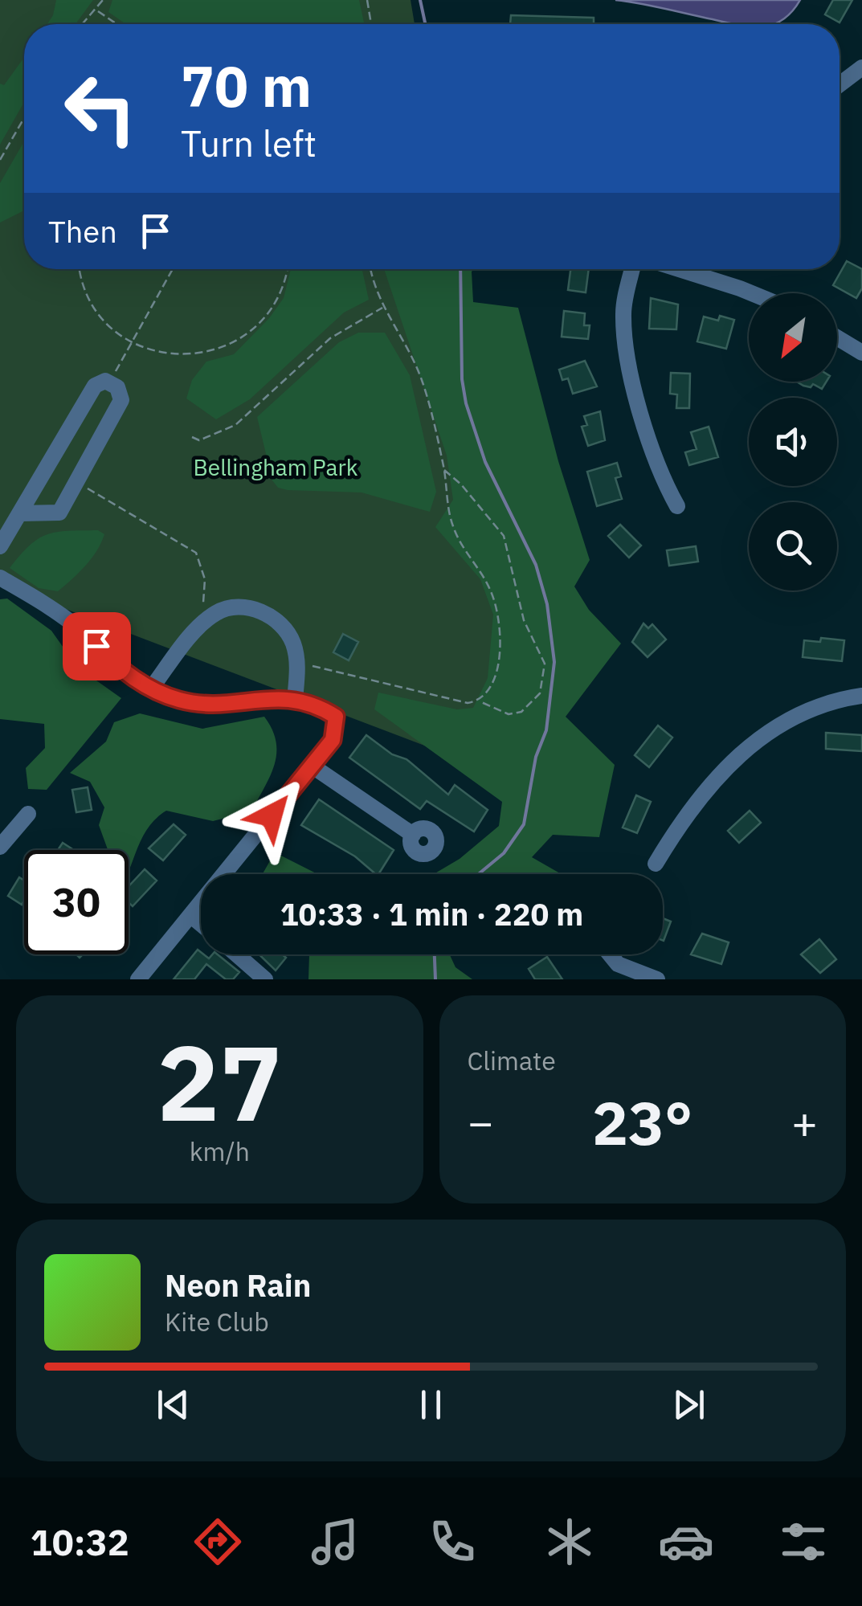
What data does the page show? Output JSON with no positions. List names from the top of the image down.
{
  "parks": ["Bellingham Park"],
  "north": "bottom left",
  "page": {
    "turn": ["70 m", "Turn left"],
    "then": "Then",
    "limit": "30",
    "trip": "10:33 · 1 min · 220 m",
    "tile": [
      ["27", "km/h"],
      "Climate"
    ],
    "heat": ["−", "23°", "+"],
    "song": ["Neon Rain", "Kite Club"],
    "tabs": "10:32"
  }
}
